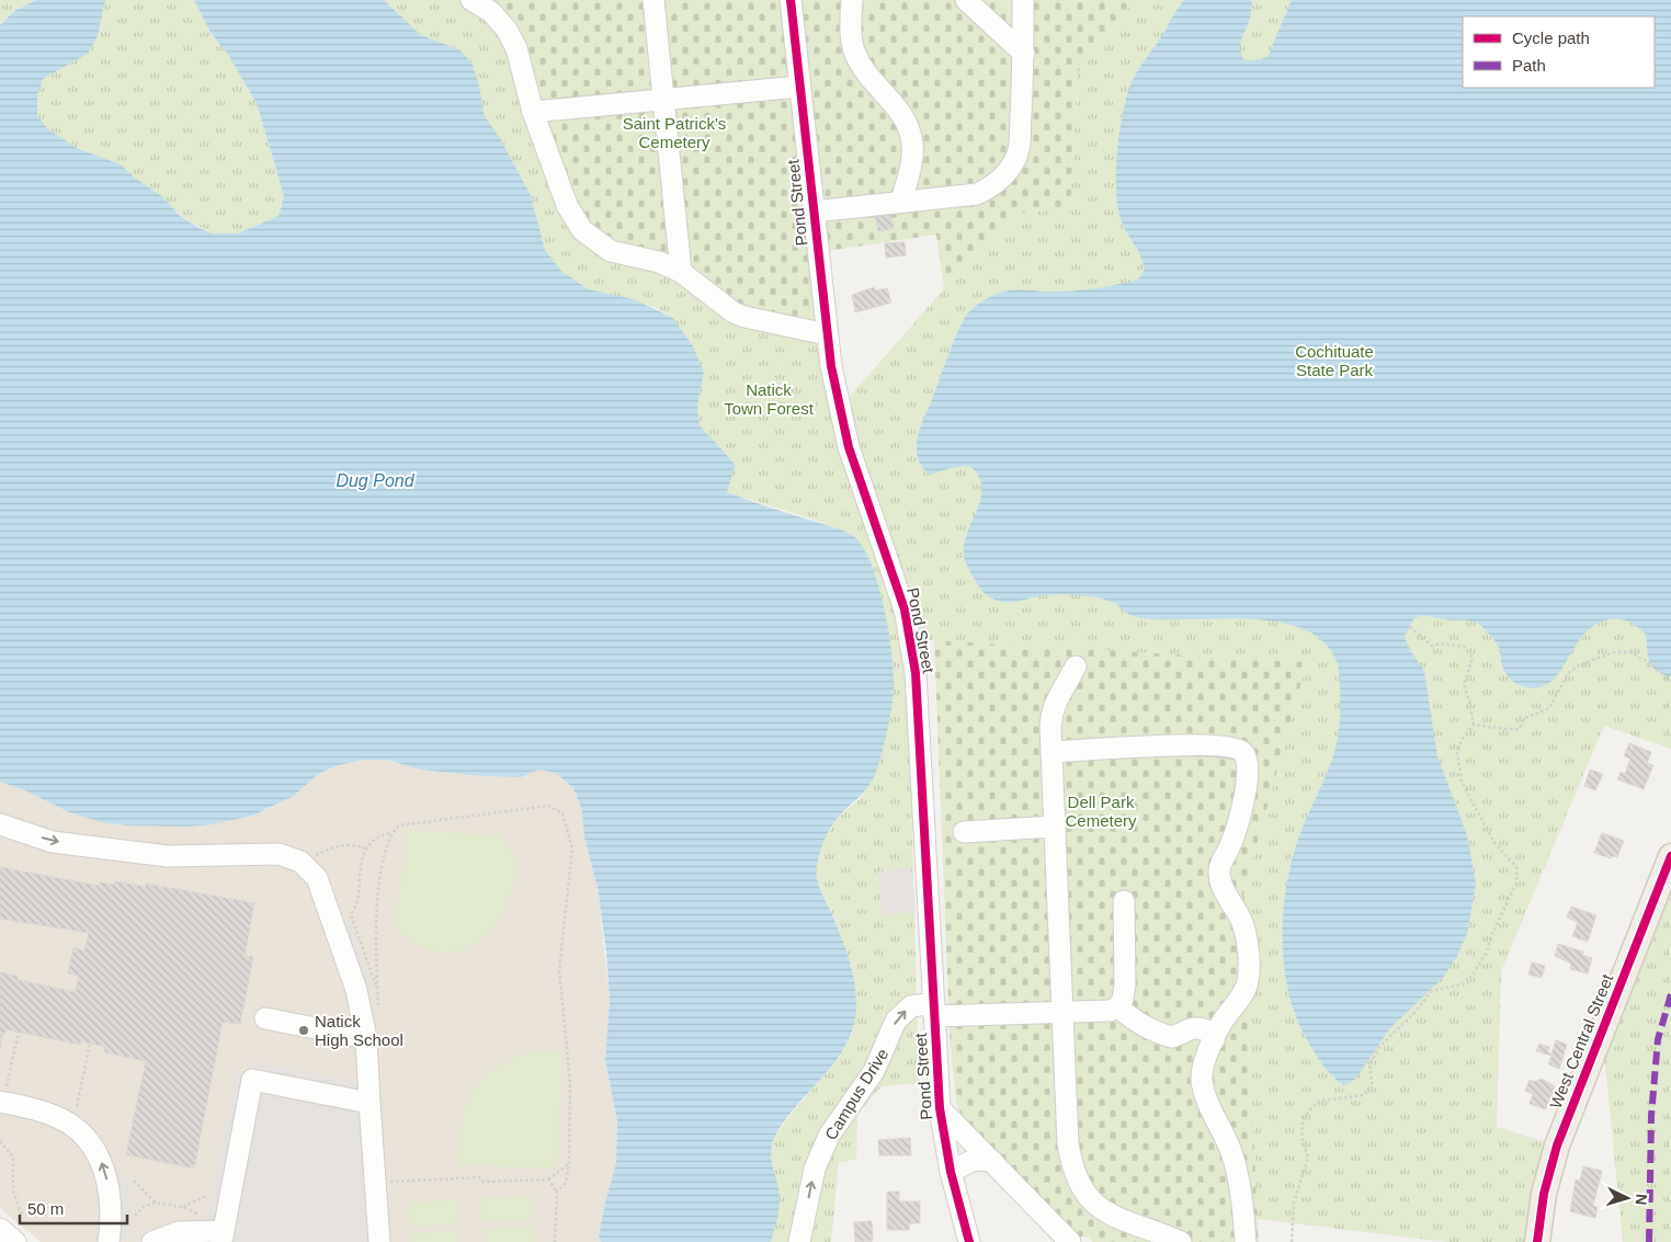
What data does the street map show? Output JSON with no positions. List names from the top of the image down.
{
  "streets": {
    "main road": ["West Central Street"],
    "street": ["Pond Street", "Campus Drive"]
  },
  "crossings": [
    ["Pond Street", "Campus Drive"]
  ],
  "one_way": ["Campus Drive"],
  "water": ["Dug Pond"],
  "parks": [
    "Saint Patrick's Cemetery",
    "Cochituate State Park",
    "Natick Town Forest",
    "Dell Park Cemetery"
  ],
  "places": ["Natick High School"],
  "legend": ["Cycle path", "Path"],
  "scale_bar": "50 m",
  "north": "right"
}
